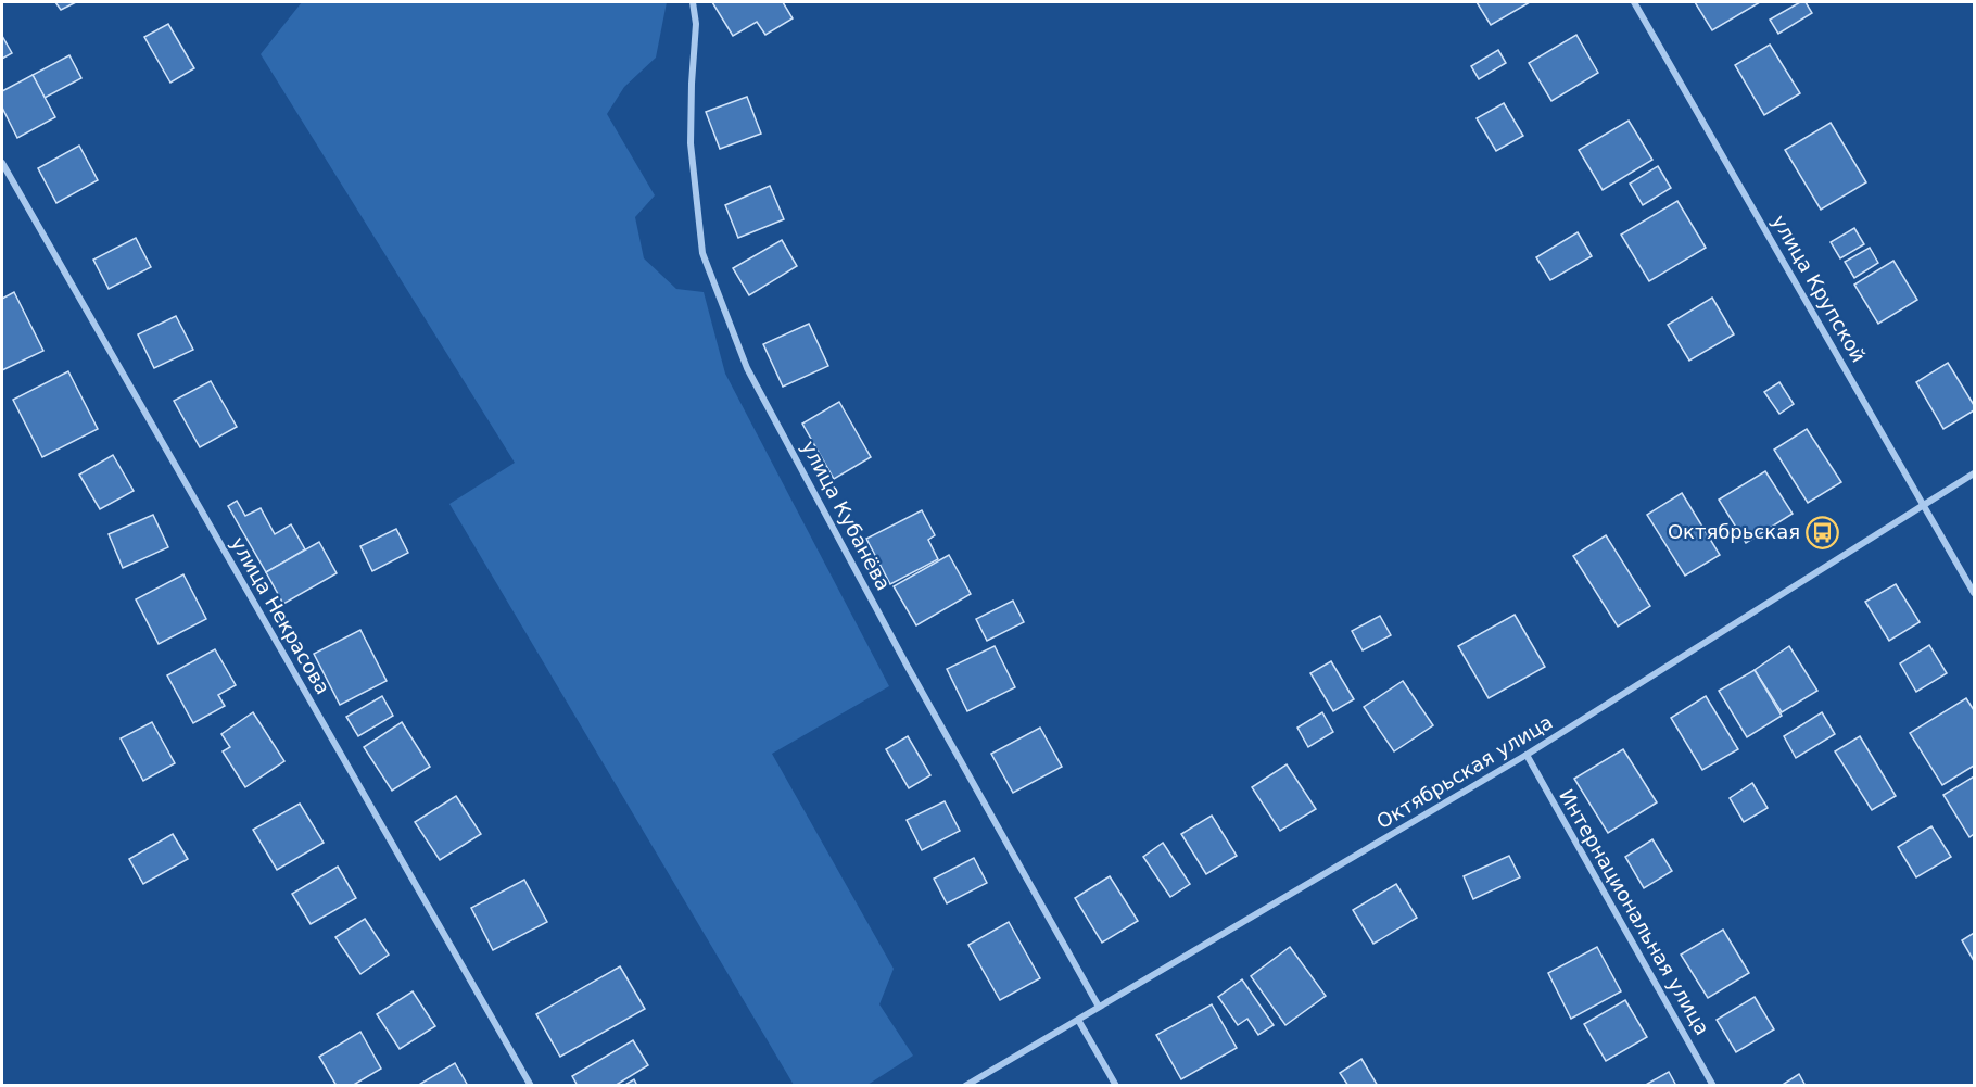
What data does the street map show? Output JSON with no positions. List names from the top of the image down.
{
  "streets": {
    "street": [
      "улица Крупской",
      "улица Кубанёва",
      "улица Некрасова",
      "Октябрьская улица",
      "Интернациональная улица"
    ]
  },
  "crossings": [
    ["улица Крупской", "Октябрьская улица"],
    ["улица Кубанёва", "Октябрьская улица"],
    ["Октябрьская улица", "Интернациональная улица"]
  ],
  "places": {
    "bus stop": ["Октябрьская"]
  }
}
